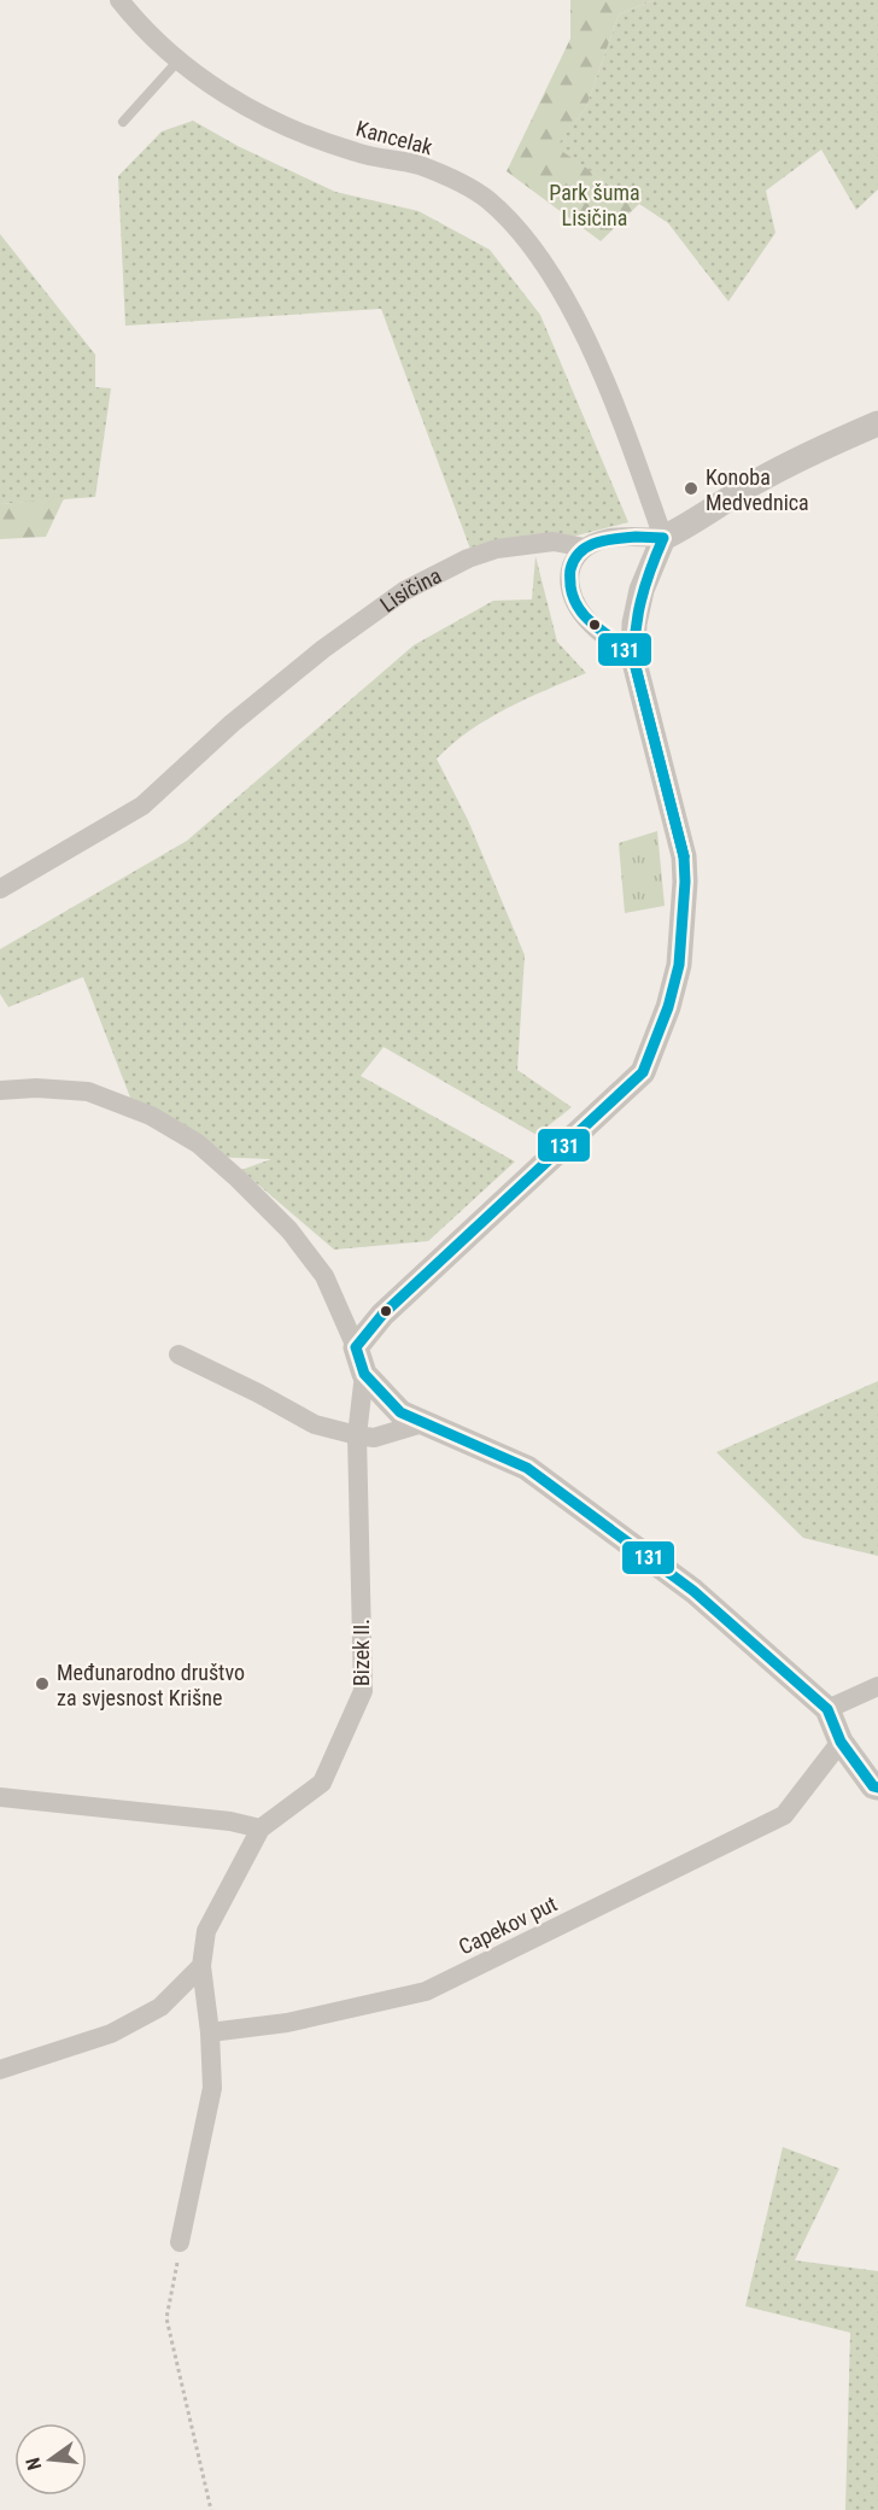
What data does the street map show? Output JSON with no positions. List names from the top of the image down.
{
  "streets": {
    "street": [
      "Kancelak",
      "Lisičina",
      "Bizek II.",
      "Capekov put"
    ]
  },
  "crossings": [
    ["Kancelak", "Lisičina"]
  ],
  "parks": ["Park šuma Lisičina"],
  "places": ["Konoba Medvednica", "Međunarodno društvo za svjesnost Krišne"],
  "lines": ["transit line 131"],
  "north": "left"
}
